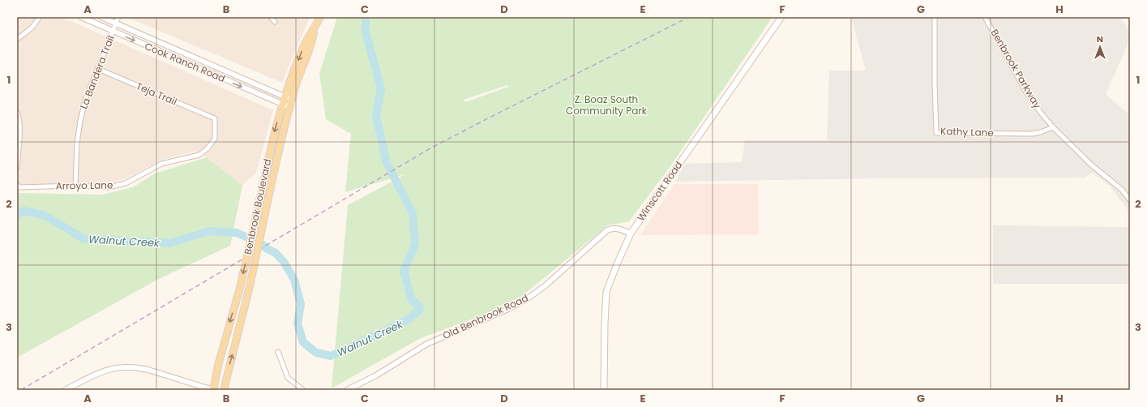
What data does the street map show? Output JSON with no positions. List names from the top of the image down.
{
  "streets": {
    "main road": ["Winscott Road", "Benbrook Boulevard"],
    "street": [
      "Cook Ranch Road",
      "Benbrook Parkway",
      "La Bandera Trail",
      "Teja Trail",
      "Kathy Lane",
      "Arroyo Lane",
      "Old Benbrook Road"
    ]
  },
  "crossings": [
    ["Cook Ranch Road", "La Bandera Trail"],
    ["Cook Ranch Road", "Benbrook Boulevard"],
    ["Benbrook Parkway", "Kathy Lane"],
    ["La Bandera Trail", "Teja Trail"],
    ["La Bandera Trail", "Arroyo Lane"],
    ["Teja Trail", "Arroyo Lane"],
    ["Winscott Road", "Old Benbrook Road"]
  ],
  "water": ["Walnut Creek"],
  "parks": ["Z. Boaz South Community Park"],
  "north": "top",
  "grid": {
    "columns": [
      "A",
      "B",
      "C",
      "D",
      "E",
      "F",
      "G",
      "H"
    ],
    "rows": ["1", "2", "3"]
  }
}
